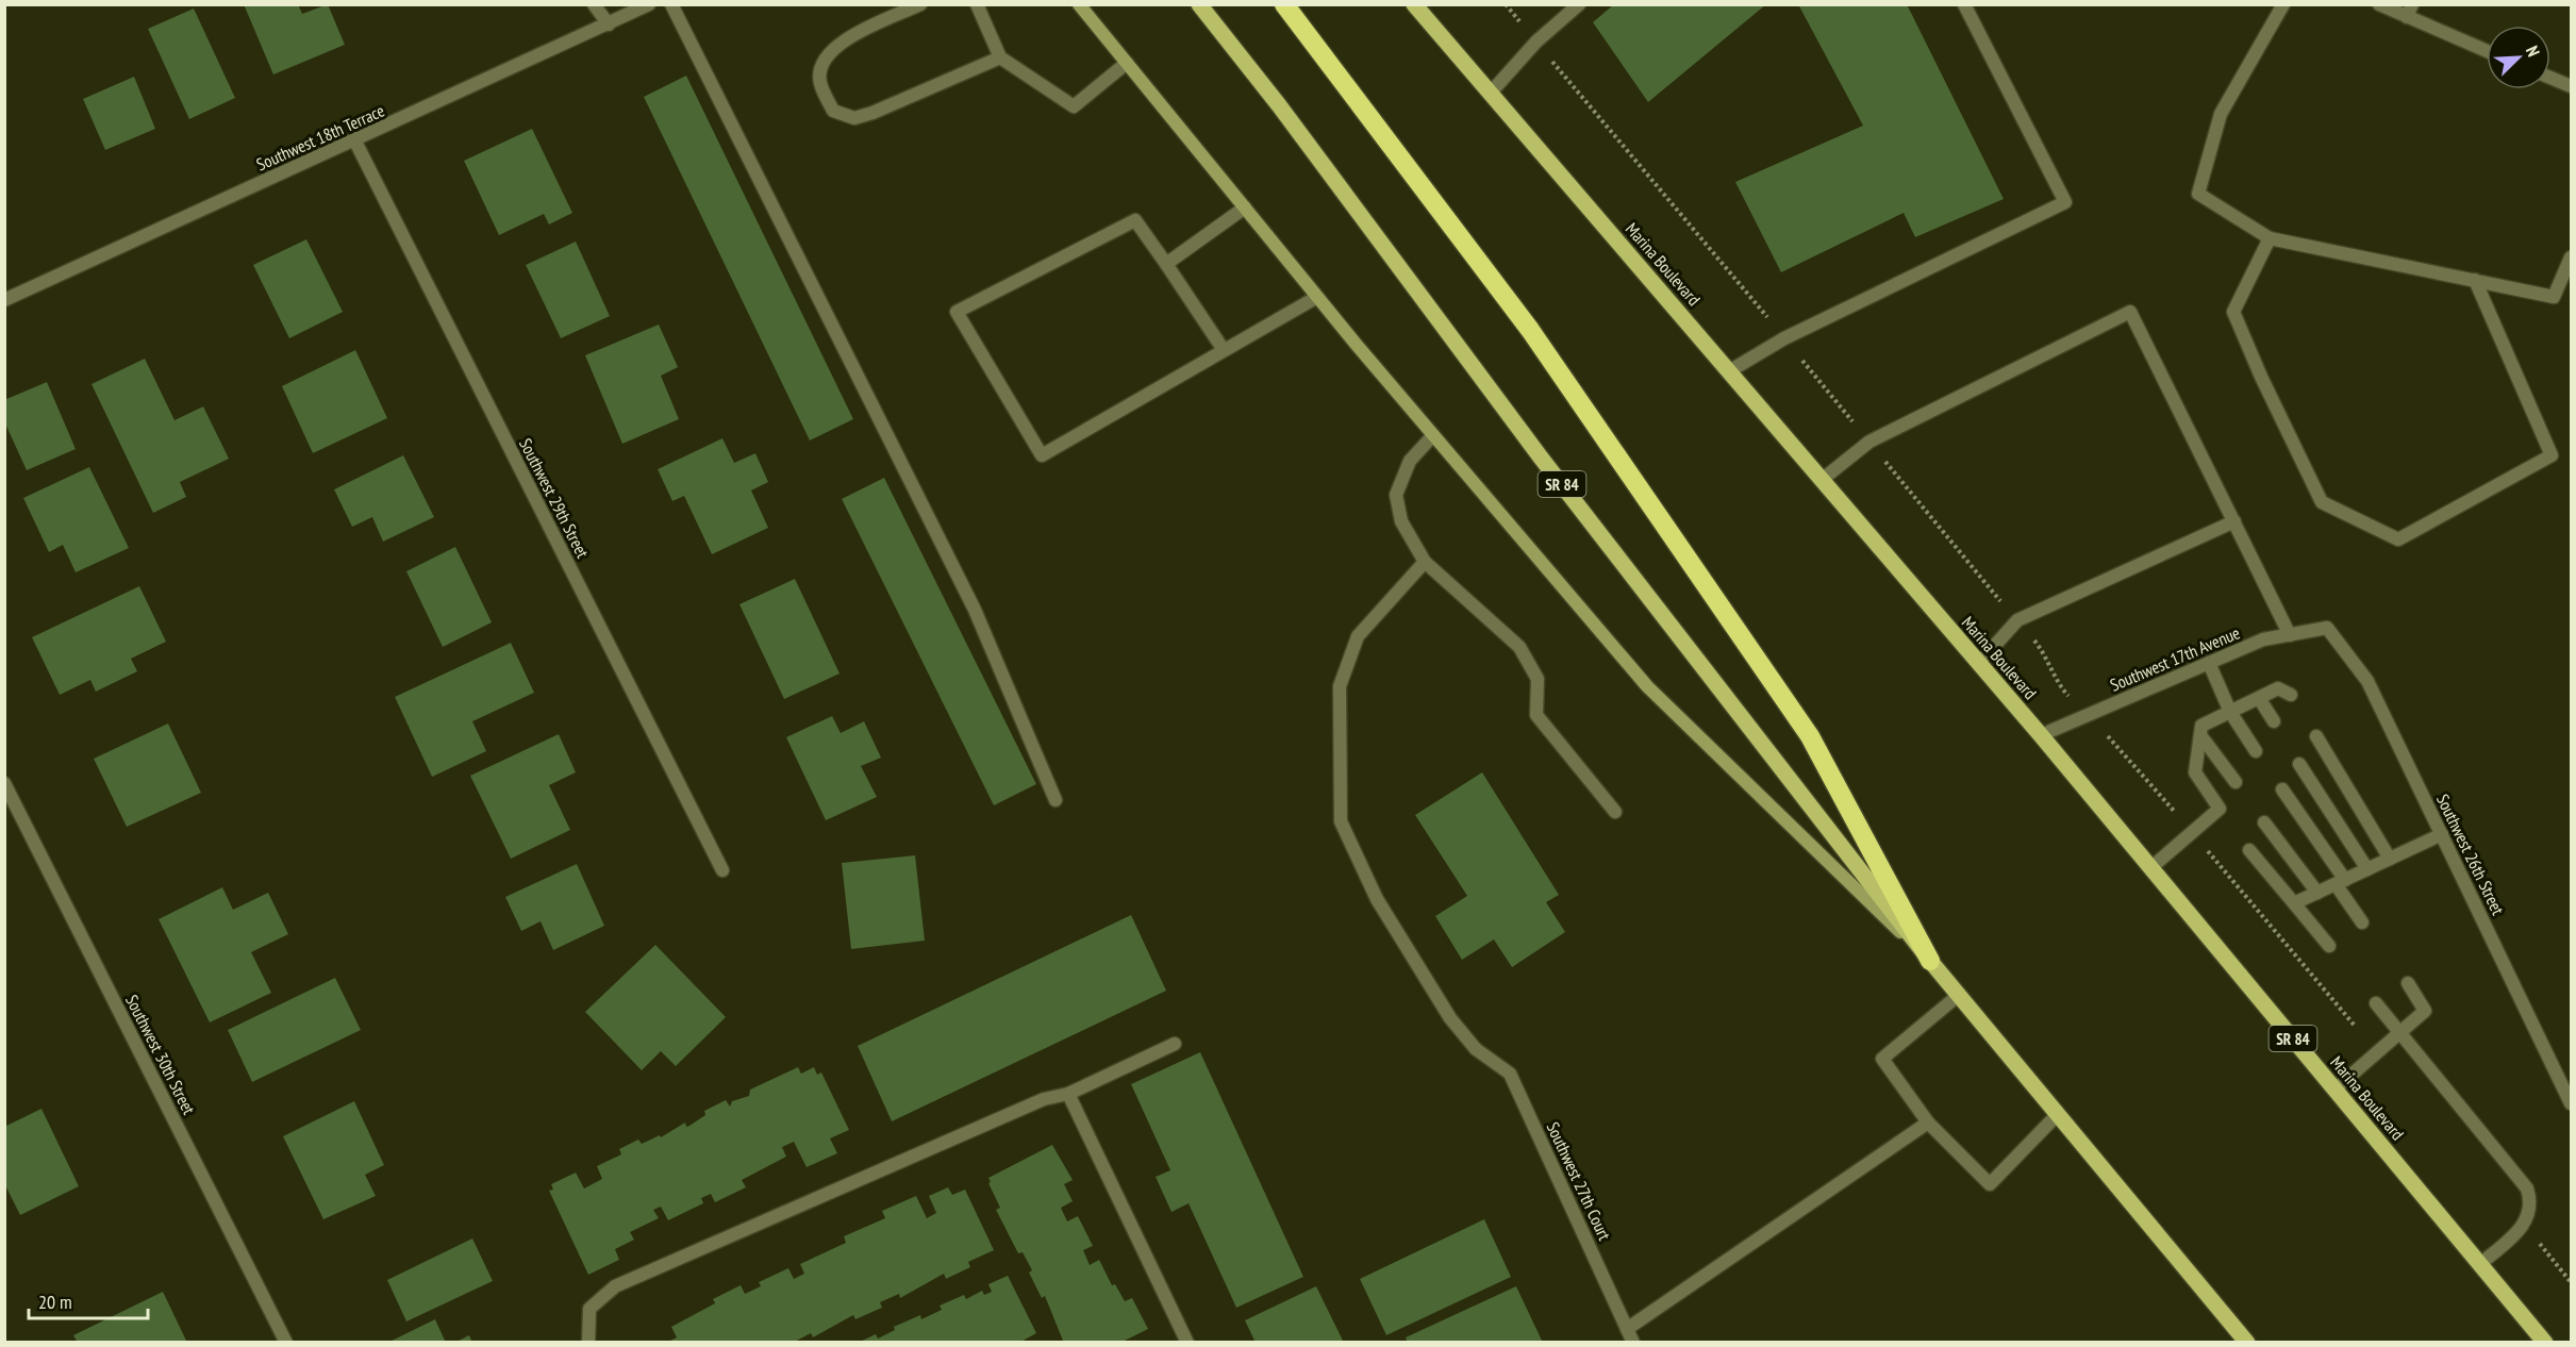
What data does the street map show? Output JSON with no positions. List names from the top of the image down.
{
  "streets": {
    "main road": ["Marina Boulevard", "SR 84"],
    "street": [
      "Southwest 18th Terrace",
      "Southwest 29th Street",
      "Southwest 17th Avenue",
      "Southwest 26th Street",
      "Southwest 30th Street",
      "Southwest 27th Court"
    ]
  },
  "crossings": [
    ["Southwest 18th Terrace", "Southwest 29th Street"],
    ["Marina Boulevard", "Southwest 17th Avenue"],
    ["Southwest 17th Avenue", "Southwest 26th Street"]
  ],
  "scale_bar": "20 m",
  "north": "top right"
}
